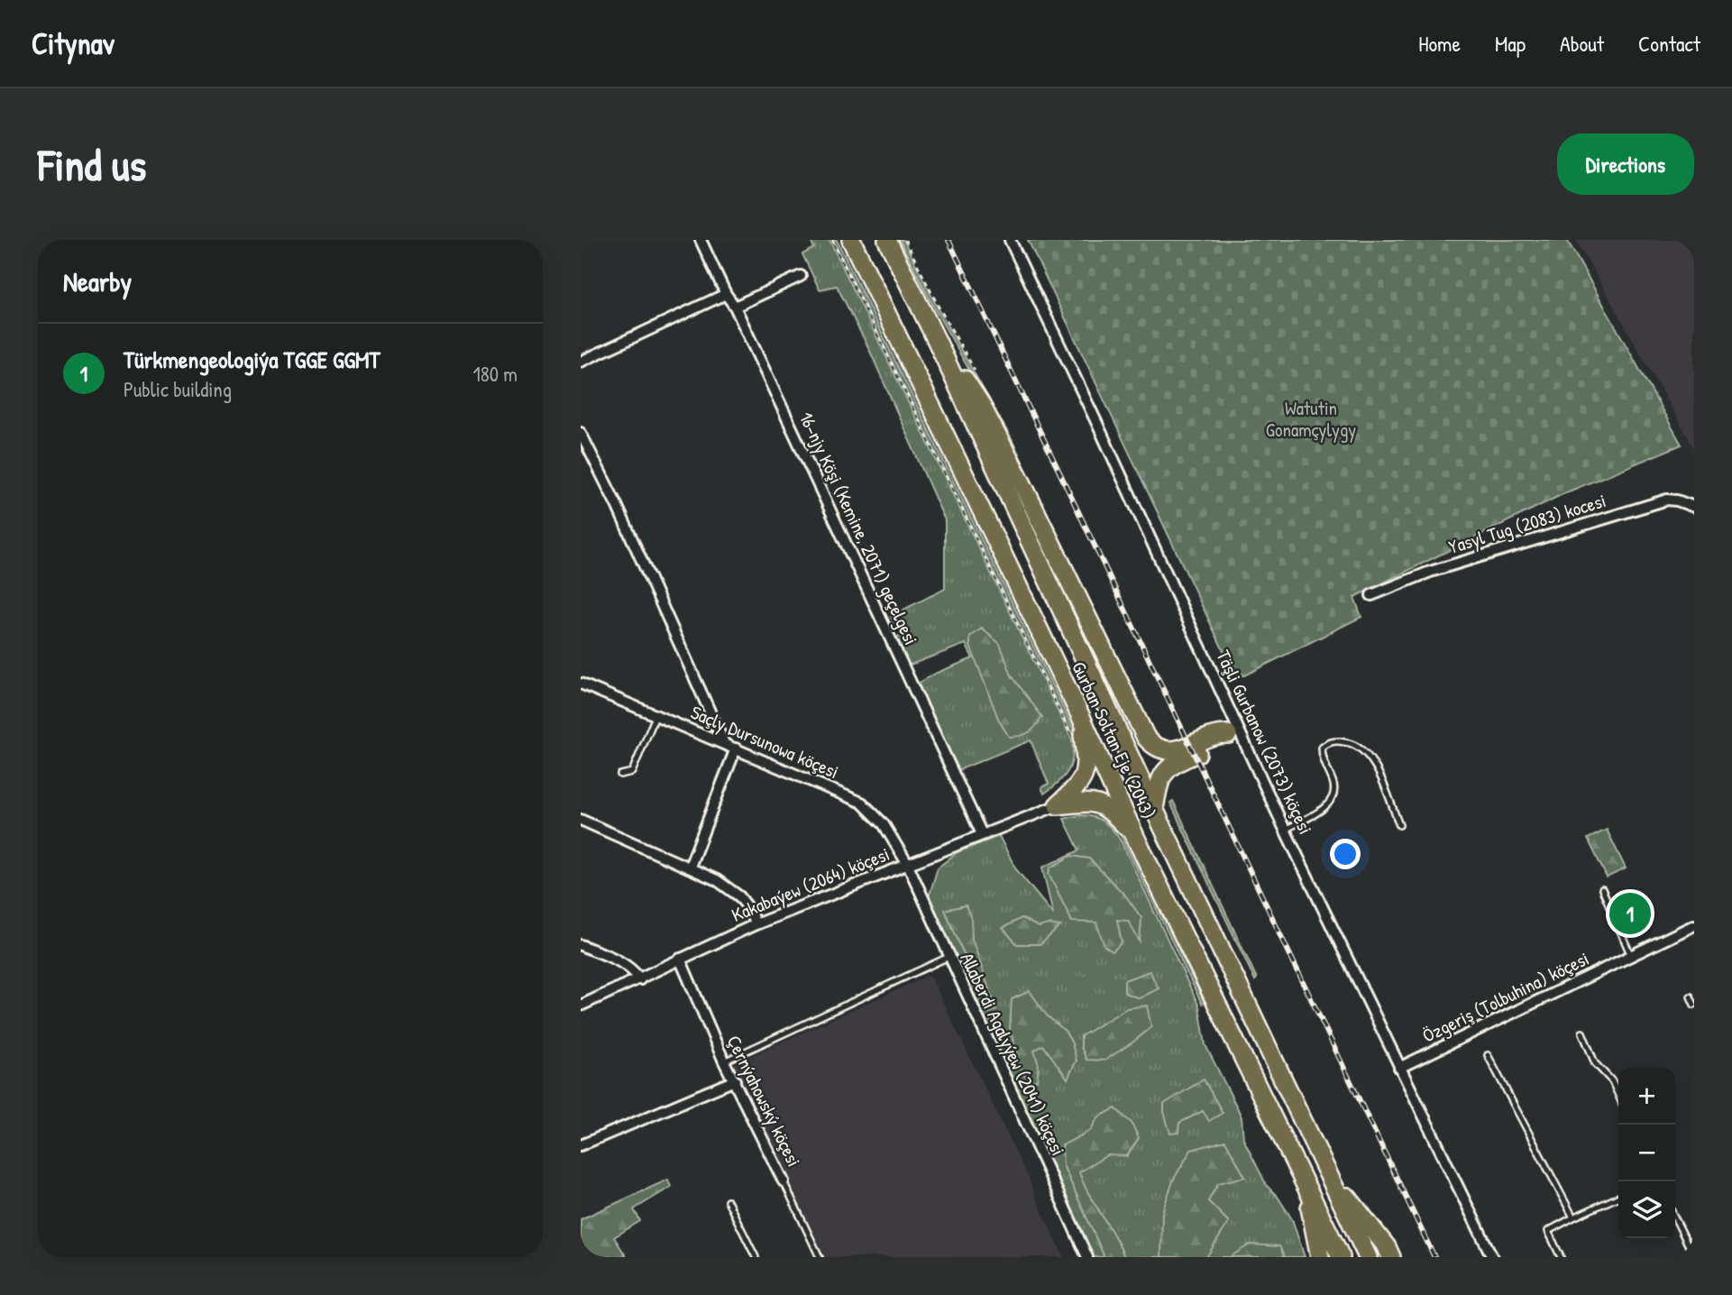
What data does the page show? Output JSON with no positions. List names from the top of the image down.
{
  "streets": {
    "highway": ["Gurban Soltan Eje (2043)"],
    "street": [
      "Yasyl Tug (2083) kocesi",
      "16-njy Köşi (Kemine, 2071) geçelgesi",
      "Saçly Dursunowa köçesi",
      "Täşli Gurbanow (2073) köçesi",
      "Kakabaýew (2064) köçesi",
      "Özgeriş (Tolbuhina) köçesi",
      "Allaberdi Agalyýew (2041) köçesi",
      "Çernýahowský köçesi"
    ]
  },
  "crossings": [
    ["16-njy Köşi (Kemine, 2071) geçelgesi", "Kakabaýew (2064) köçesi"],
    ["Saçly Dursunowa köçesi", "Kakabaýew (2064) köçesi"],
    ["Saçly Dursunowa köçesi", "Allaberdi Agalyýew (2041) köçesi"],
    ["Täşli Gurbanow (2073) köçesi", "Özgeriş (Tolbuhina) köçesi"],
    ["Kakabaýew (2064) köçesi", "Allaberdi Agalyýew (2041) köçesi"],
    ["Kakabaýew (2064) köçesi", "Çernýahowský köçesi"]
  ],
  "parks": ["Watutin Gonamçylygy"],
  "page": {
    "header": "Citynav",
    "nav": [
      "Home",
      "Map",
      "About",
      "Contact"
    ],
    "buttons": "Directions",
    "title": "Find us",
    "heading": "Nearby",
    "list": [
      {
        "mark": "1",
        "name": "Türkmengeologiýa TGGE GGMT",
        "note": "Public building",
        "value": "180 m"
      }
    ],
    "pins": "1",
    "map_buttons": ["+", "−"]
  }
}
